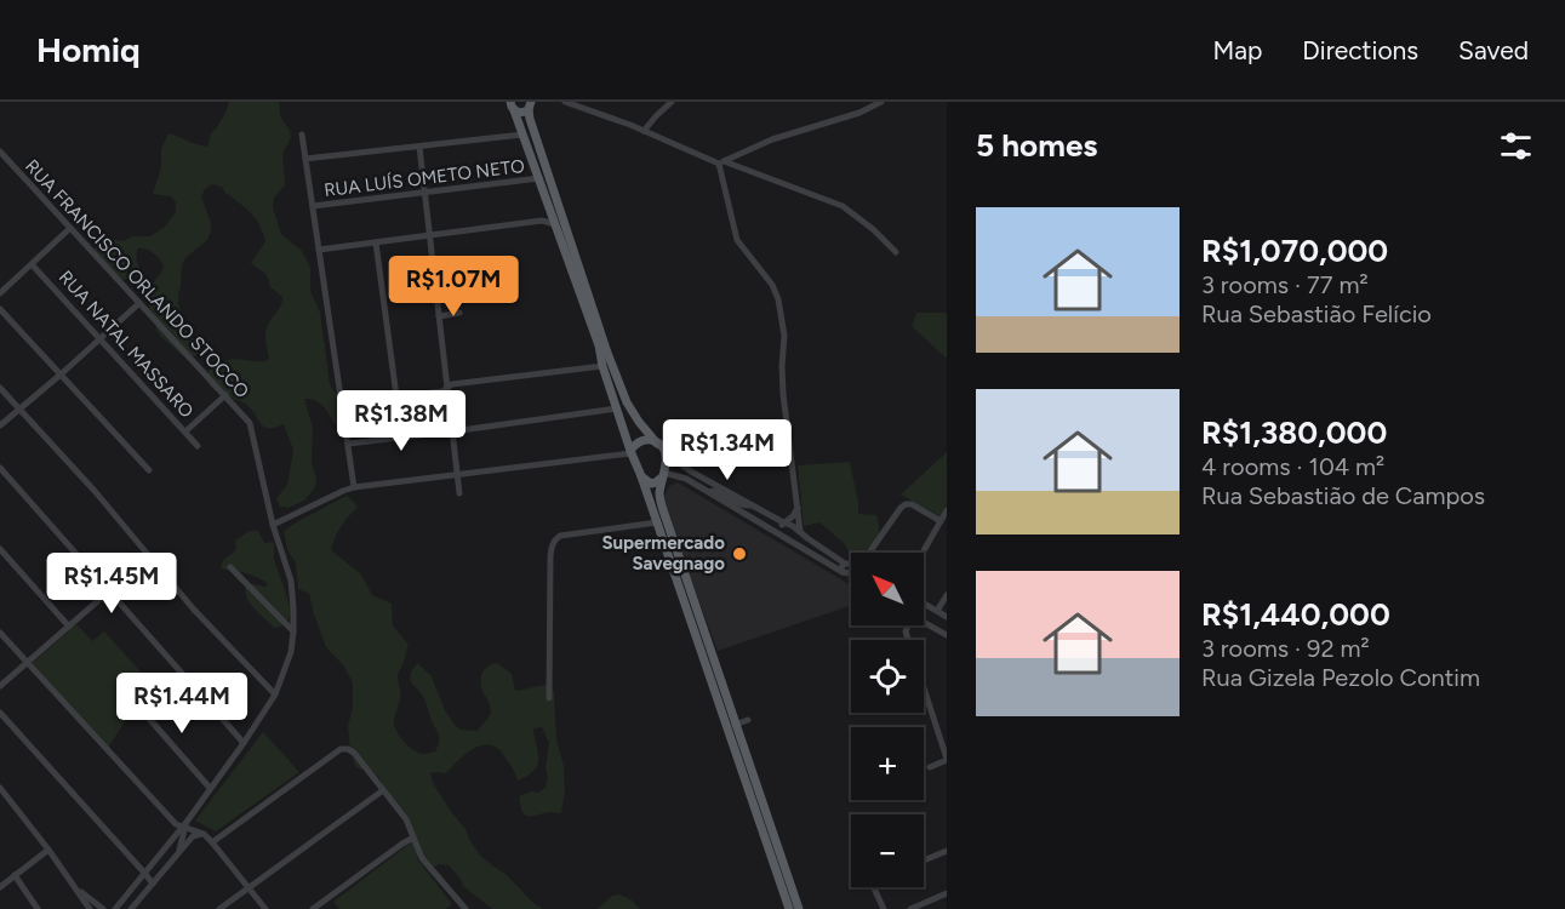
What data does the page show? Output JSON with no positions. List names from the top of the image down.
{
  "streets": {
    "street": ["RUA LUÍS OMETO NETO", "RUA FRANCISCO ORLANDO STOCCO", "RUA NATAL MASSARO"]
  },
  "places": ["Supermercado Savegnago"],
  "north": "top left",
  "page": {
    "header": "Homiq",
    "nav": ["Map", "Directions", "Saved"],
    "heading": "5 homes",
    "list": [
      {
        "name": "R$1,070,000",
        "note": "3 rooms · 77 m² · Rua Sebastião Felício"
      },
      {
        "name": "R$1,380,000",
        "note": "4 rooms · 104 m² · Rua Sebastião de Campos"
      },
      {
        "name": "R$1,440,000",
        "note": "3 rooms · 92 m² · Rua Gizela Pezolo Contim"
      }
    ],
    "price": [
      "R$1.07M",
      "R$1.38M",
      "R$1.34M",
      "R$1.45M",
      "R$1.44M"
    ],
    "map_buttons": ["+", "−"]
  }
}
